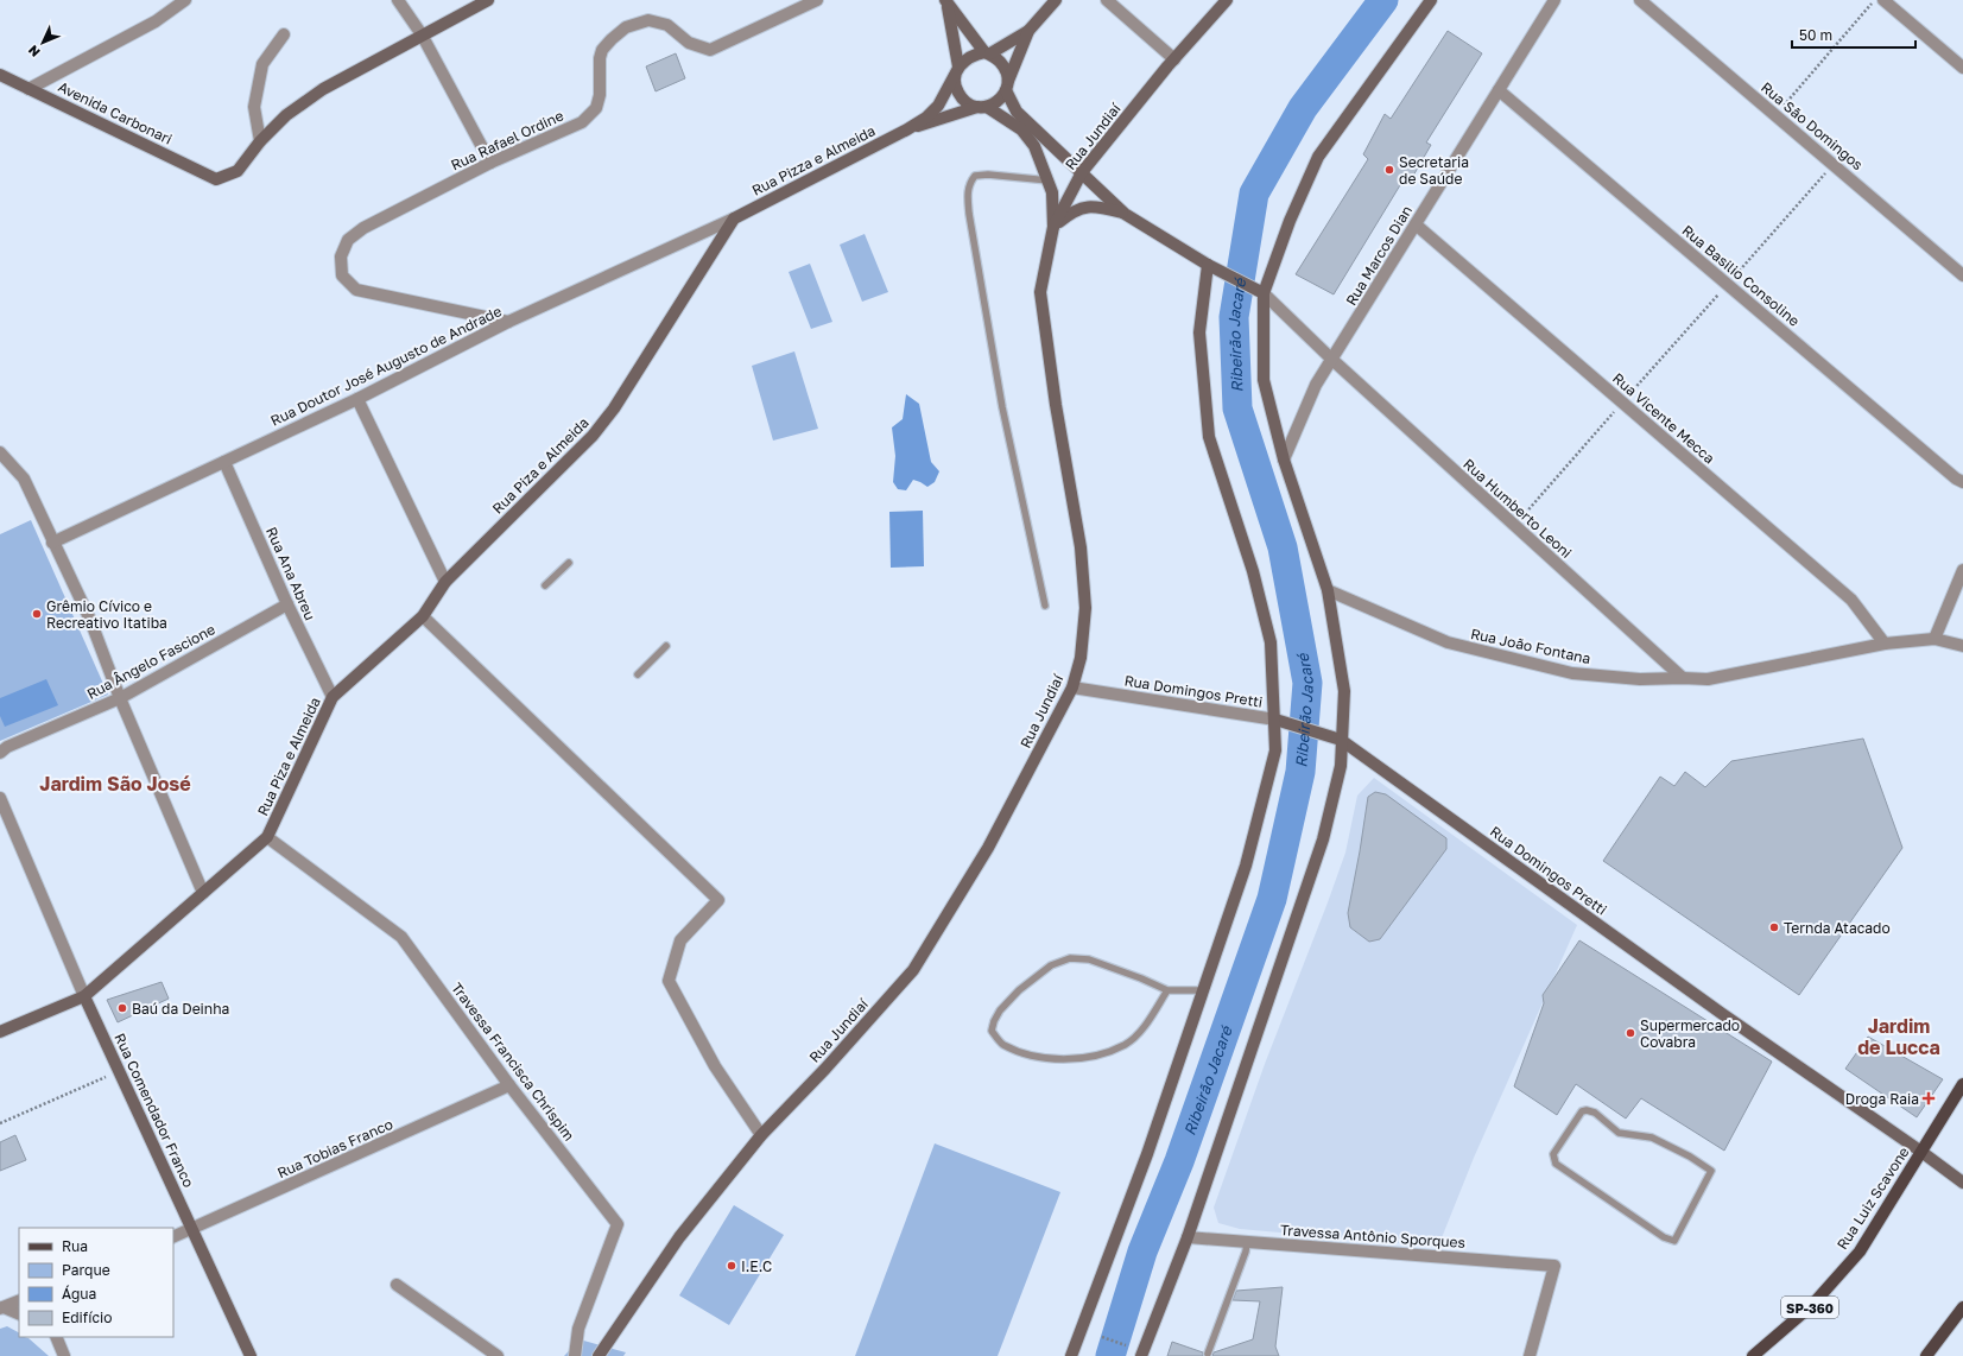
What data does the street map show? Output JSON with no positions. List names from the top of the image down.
{
  "streets": {
    "main road": [
      "Avenida Carbonari",
      "Rua Jundiaí",
      "Rua Pizza e Almeida",
      "Rua Piza e Almeida",
      "Rua Domingos Pretti",
      "Rua Comendador Franco",
      "Rua Luiz Scavone",
      "SP-360"
    ],
    "street": [
      "Rua São Domingos",
      "Rua Rafael Ordine",
      "Rua Marcos Dian",
      "Rua Basilio Consoline",
      "Rua Doutor José Augusto de Andrade",
      "Rua Vicente Mecca",
      "Rua Humberto Leoni",
      "Rua Ana Abreu",
      "Rua João Fontana",
      "Rua Ângelo Fascione",
      "Travessa Francisca Chrispim",
      "Rua Tobias Franco",
      "Travessa Antônio Sporques"
    ]
  },
  "crossings": [
    ["Rua Jundiaí", "Rua Domingos Pretti"],
    ["Rua Rafael Ordine", "Rua Doutor José Augusto de Andrade"],
    ["Rua Pizza e Almeida", "Rua Doutor José Augusto de Andrade"],
    ["Rua Pizza e Almeida", "Rua Piza e Almeida"],
    ["Rua Marcos Dian", "Rua Basilio Consoline"],
    ["Rua Marcos Dian", "Rua Vicente Mecca"],
    ["Rua Marcos Dian", "Rua Humberto Leoni"],
    ["Rua Doutor José Augusto de Andrade", "Rua Piza e Almeida"],
    ["Rua Doutor José Augusto de Andrade", "Rua Ana Abreu"],
    ["Rua Vicente Mecca", "Rua João Fontana"],
    ["Rua Piza e Almeida", "Rua Ana Abreu"],
    ["Rua Piza e Almeida", "Travessa Francisca Chrispim"],
    ["Rua Piza e Almeida", "Rua Comendador Franco"],
    ["Rua Humberto Leoni", "Rua João Fontana"],
    ["Rua Ana Abreu", "Rua Ângelo Fascione"],
    ["Rua Domingos Pretti", "Rua Luiz Scavone"],
    ["Travessa Francisca Chrispim", "Rua Tobias Franco"],
    ["Rua Comendador Franco", "Rua Tobias Franco"]
  ],
  "districts": ["Jardim São José", "Jardim de Lucca"],
  "water": ["Ribeirão Jacaré"],
  "places": {
    "other": [
      "Secretaria de Saúde",
      "Grêmio Cívico e Recreativo Itatiba",
      "Ternda Atacado",
      "Baú da Deinha",
      "Supermercado Covabra",
      "I.E.C"
    ],
    "health": ["Droga Raia"]
  },
  "legend": [
    "Rua",
    "Parque",
    "Água",
    "Edifício"
  ],
  "scale_bar": "50 m",
  "north": "bottom left"
}
